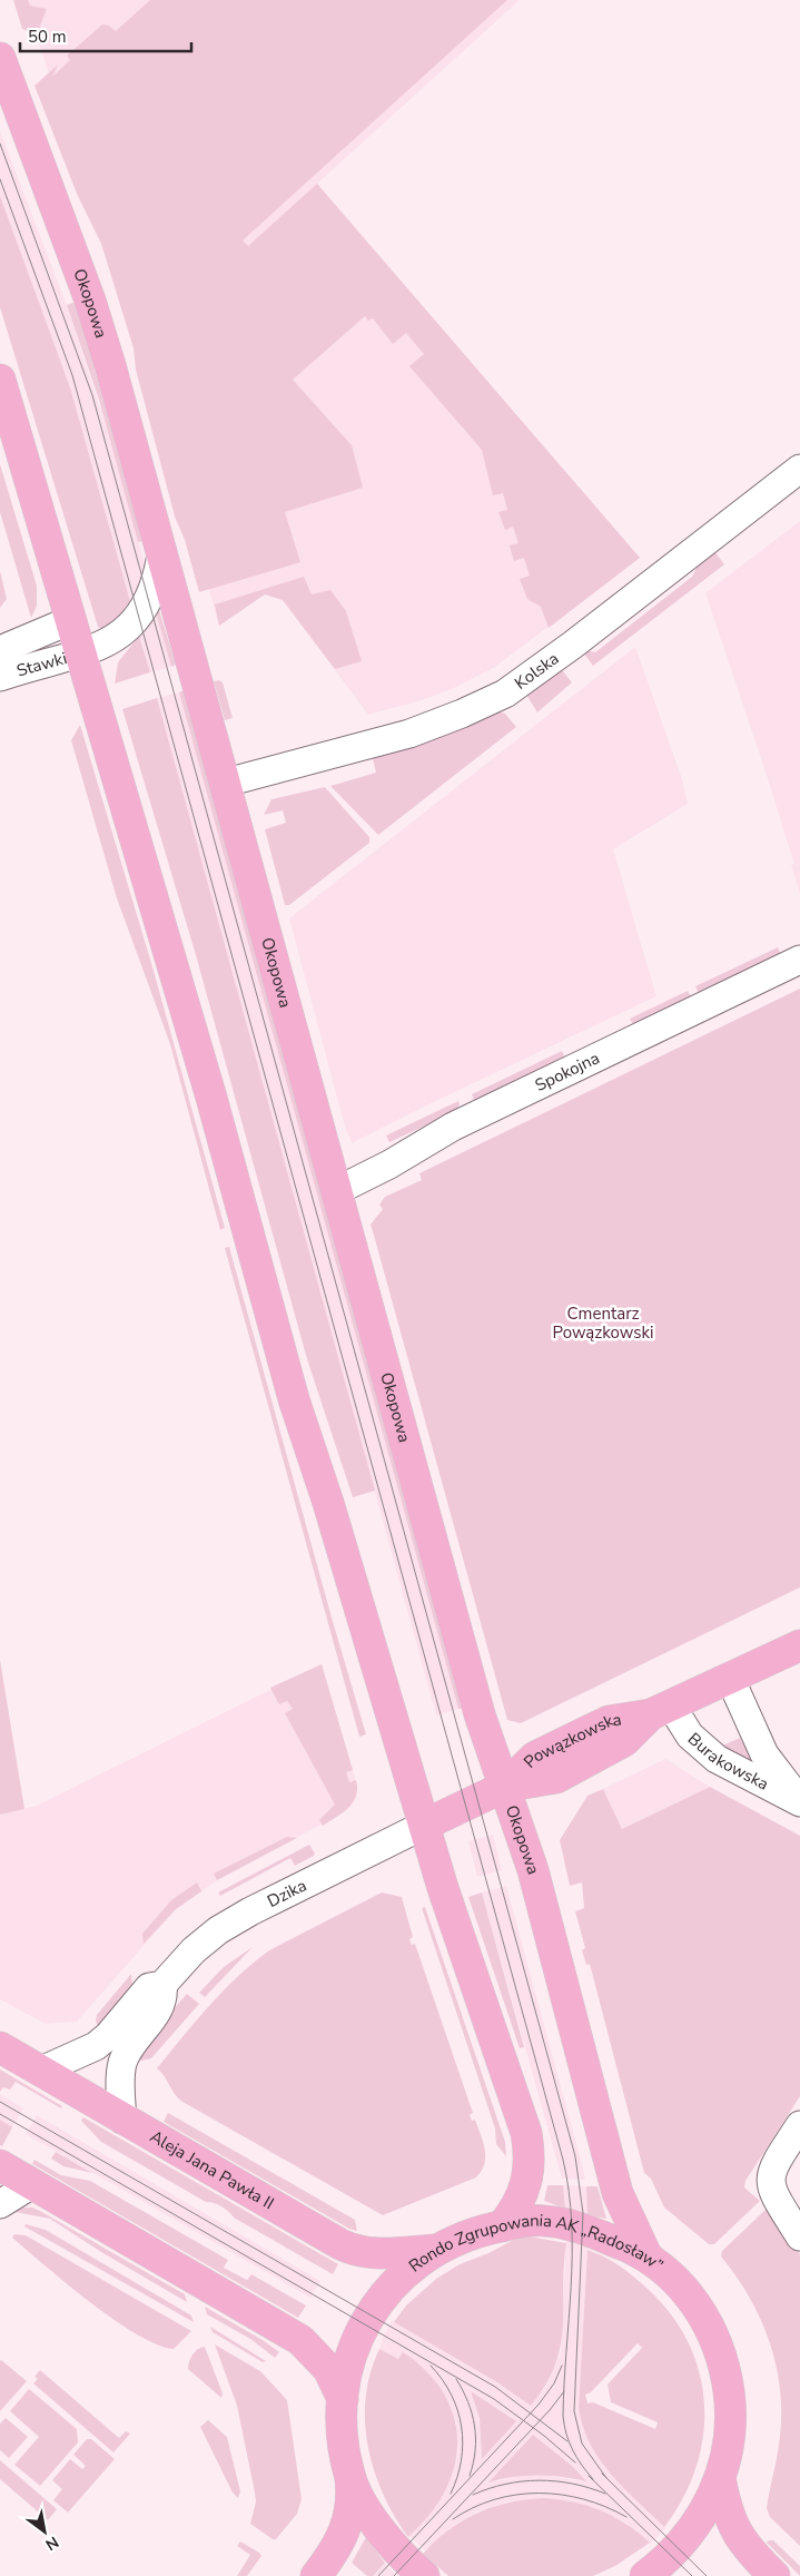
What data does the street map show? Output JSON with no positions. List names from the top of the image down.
{
  "streets": {
    "main road": [
      "Okopowa",
      "Powązkowska",
      "Aleja Jana Pawła II",
      "Rondo Zgrupowania AK „Radosław”"
    ],
    "street": [
      "Stawki",
      "Kolska",
      "Spokojna",
      "Burakowska",
      "Dzika"
    ]
  },
  "crossings": [
    ["Okopowa", "Stawki"],
    ["Okopowa", "Kolska"],
    ["Okopowa", "Spokojna"],
    ["Okopowa", "Powązkowska"],
    ["Okopowa", "Rondo Zgrupowania AK „Radosław”"],
    ["Powązkowska", "Burakowska"],
    ["Powązkowska", "Dzika"],
    ["Dzika", "Aleja Jana Pawła II"],
    ["Aleja Jana Pawła II", "Rondo Zgrupowania AK „Radosław”"]
  ],
  "parks": ["Cmentarz Powązkowski"],
  "scale_bar": "50 m",
  "north": "bottom right"
}
